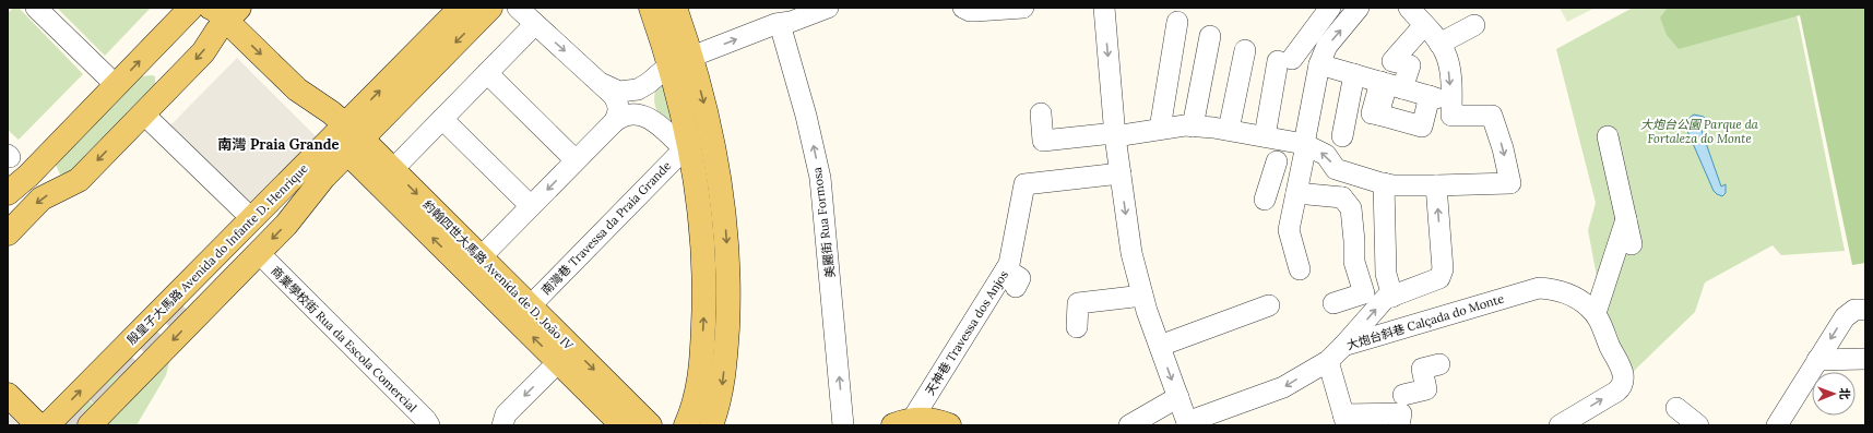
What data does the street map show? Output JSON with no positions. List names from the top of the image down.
{
  "streets": {
    "main road": ["殷皇子大馬路 Avenida do Infante D. Henrique", "約翰四世大馬路 Avenida de D. João IV"],
    "street": [
      "美麗街 Rua Formosa",
      "南灣巷 Travessa da Praia Grande",
      "大炮台斜巷 Calçada do Monte",
      "天神巷 Travessa dos Anjos",
      "商業學校街 Rua da Escola Comercial"
    ]
  },
  "crossings": [
    ["南灣巷 Travessa da Praia Grande", "約翰四世大馬路 Avenida de D. João IV"],
    ["殷皇子大馬路 Avenida do Infante D. Henrique", "約翰四世大馬路 Avenida de D. João IV"],
    ["殷皇子大馬路 Avenida do Infante D. Henrique", "商業學校街 Rua da Escola Comercial"]
  ],
  "one_way": ["美麗街 Rua Formosa"],
  "districts": ["南灣 Praia Grande"],
  "parks": ["大炮台公園 Parque da Fortaleza do Monte"],
  "north": "right"
}
